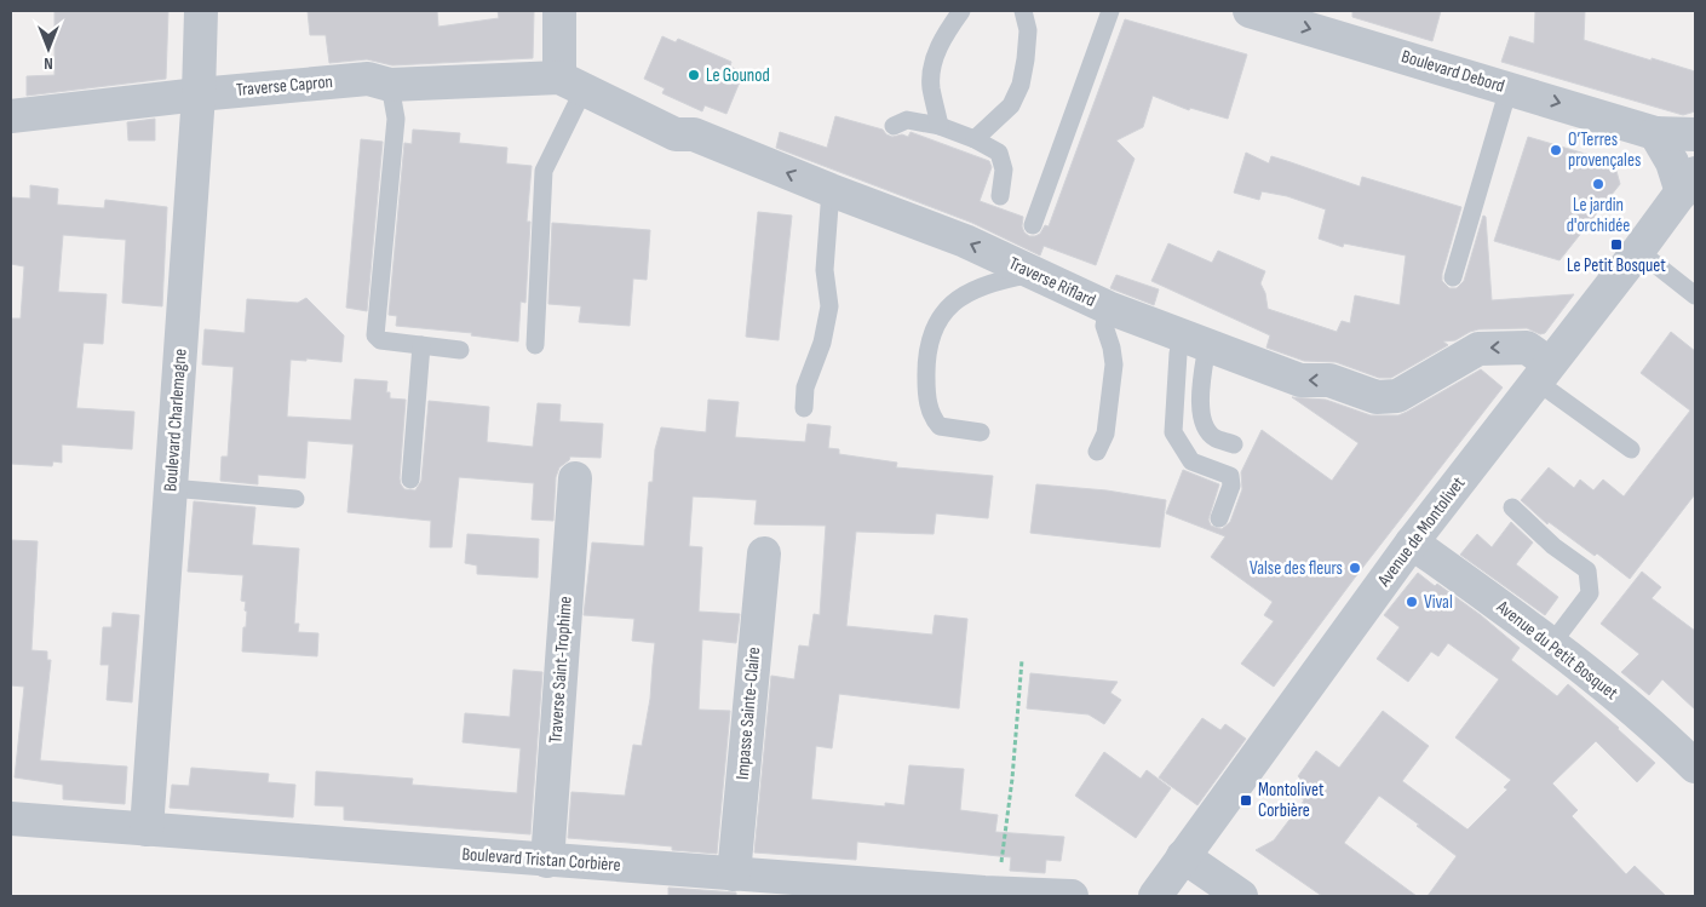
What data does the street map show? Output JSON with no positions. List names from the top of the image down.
{
  "streets": {
    "street": [
      "Boulevard Debord",
      "Traverse Capron",
      "Traverse Riflard",
      "Boulevard Charlemagne",
      "Avenue de Montolivet",
      "Avenue du Petit Bosquet",
      "Traverse Saint-Trophime",
      "Impasse Sainte-Claire",
      "Boulevard Tristan Corbière"
    ]
  },
  "crossings": [
    ["Traverse Capron", "Traverse Riflard"],
    ["Traverse Capron", "Boulevard Charlemagne"],
    ["Traverse Riflard", "Avenue de Montolivet"],
    ["Boulevard Charlemagne", "Boulevard Tristan Corbière"],
    ["Avenue de Montolivet", "Avenue du Petit Bosquet"],
    ["Traverse Saint-Trophime", "Boulevard Tristan Corbière"],
    ["Impasse Sainte-Claire", "Boulevard Tristan Corbière"]
  ],
  "one_way": ["Boulevard Debord", "Traverse Riflard"],
  "places": {
    "other": [
      "Le Gounod",
      "O’Terres provençales",
      "Le jardin d'orchidée",
      "Valse des fleurs",
      "Vival"
    ],
    "transit": ["Le Petit Bosquet", "Montolivet Corbière"]
  },
  "north": "bottom"
}
